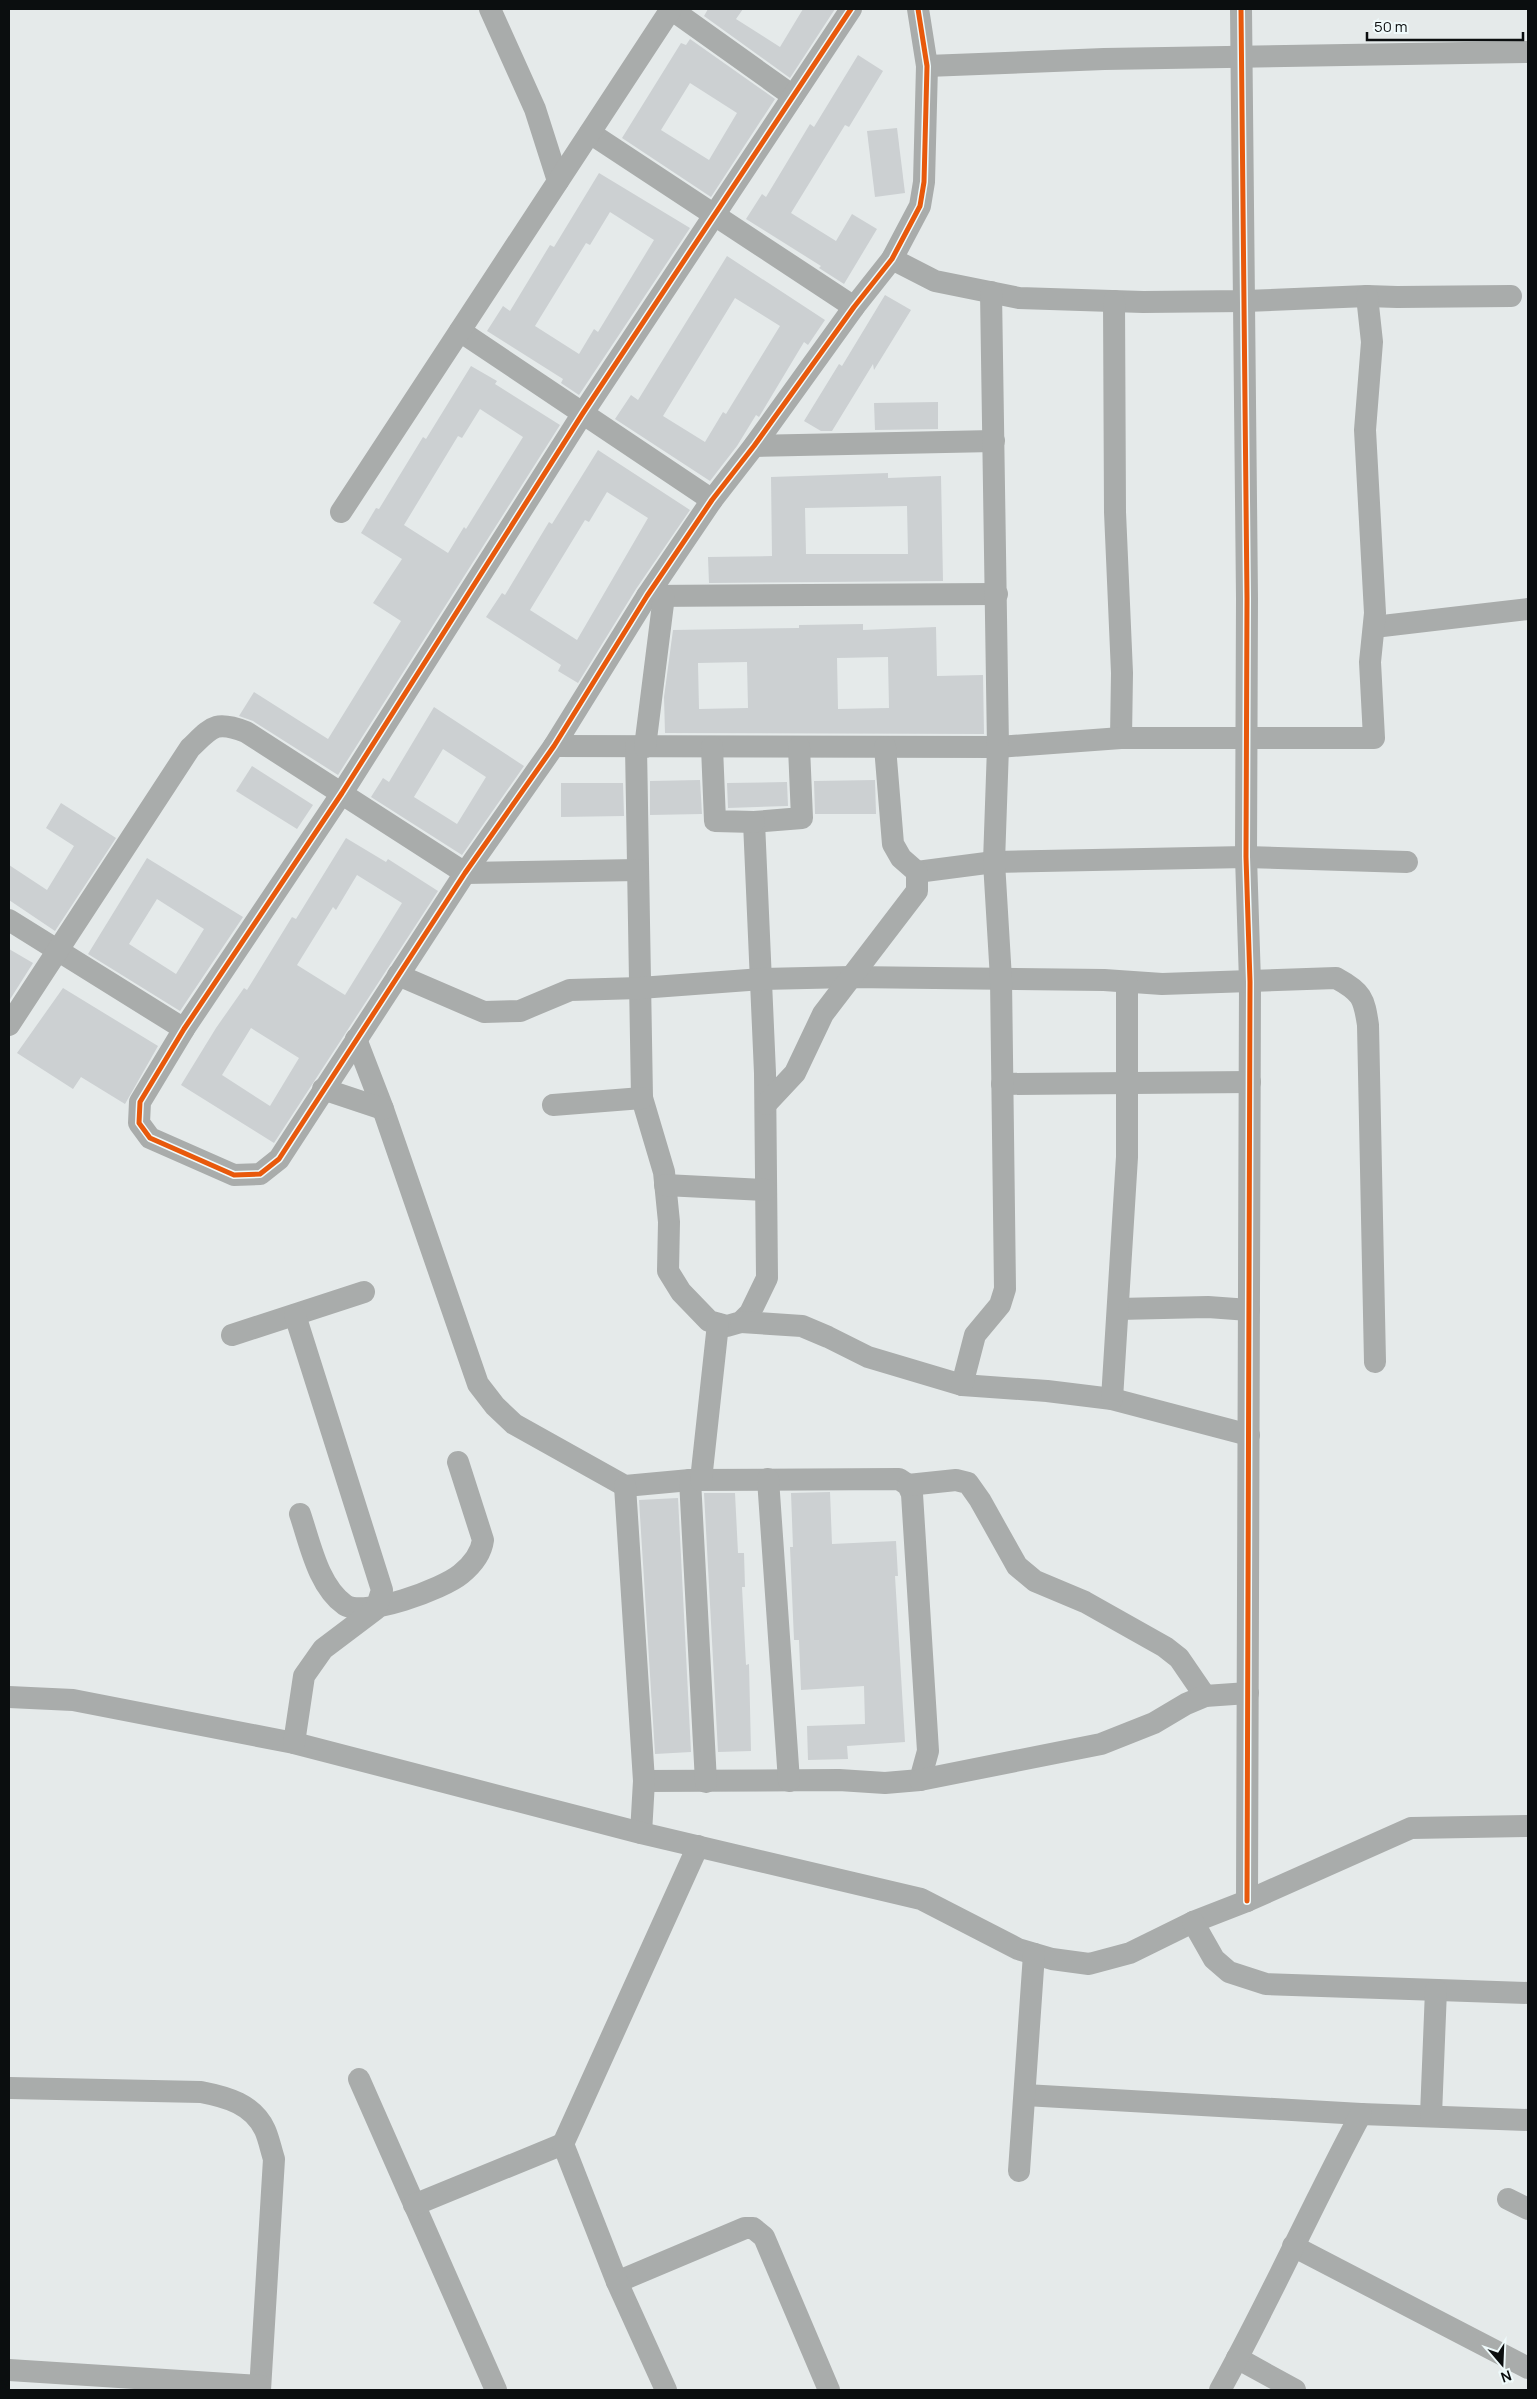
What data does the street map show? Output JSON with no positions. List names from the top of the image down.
{
  "scale_bar": "50 m",
  "north": "bottom"
}
